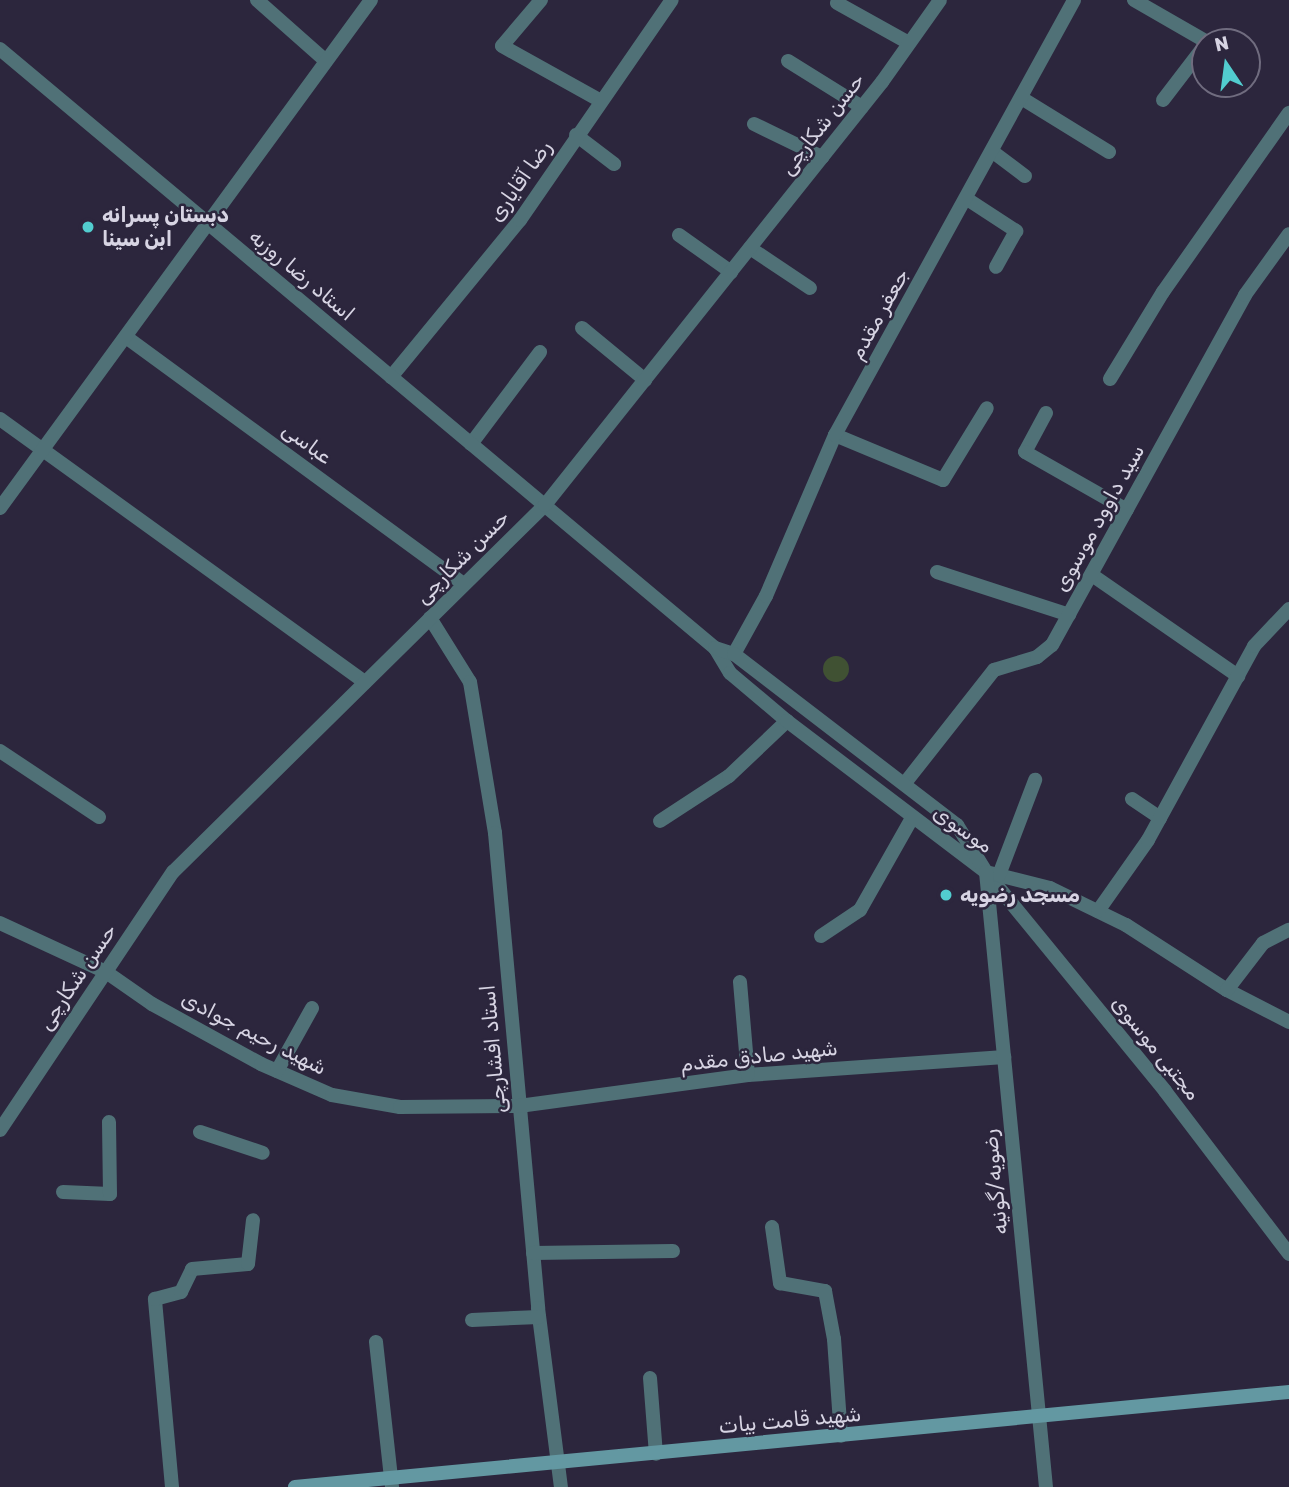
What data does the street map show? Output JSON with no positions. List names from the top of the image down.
{
  "streets": {
    "main road": ["شهید قامت بیات"],
    "street": [
      "حسن شکارچی",
      "رضا آقایاری",
      "استاد رضا روزبه",
      "جعفر مقدم",
      "عباسی",
      "سید داوود موسوی",
      "موسوی",
      "شهید رحیم جوادی",
      "مجتبی موسوی",
      "استاد افشارچی",
      "شهید صادق مقدم",
      "رضویه/گونیه"
    ]
  },
  "crossings": [
    ["حسن شکارچی", "استاد رضا روزبه"],
    ["حسن شکارچی", "عباسی"],
    ["حسن شکارچی", "موسوی"],
    ["حسن شکارچی", "شهید رحیم جوادی"],
    ["حسن شکارچی", "استاد افشارچی"],
    ["رضا آقایاری", "استاد رضا روزبه"],
    ["استاد رضا روزبه", "موسوی"],
    ["جعفر مقدم", "موسوی"],
    ["سید داوود موسوی", "موسوی"],
    ["موسوی", "مجتبی موسوی"],
    ["موسوی", "رضویه/گونیه"],
    ["شهید رحیم جوادی", "استاد افشارچی"],
    ["شهید رحیم جوادی", "شهید صادق مقدم"],
    ["مجتبی موسوی", "رضویه/گونیه"],
    ["استاد افشارچی", "شهید صادق مقدم"],
    ["استاد افشارچی", "شهید قامت بیات"],
    ["شهید صادق مقدم", "رضویه/گونیه"],
    ["رضویه/گونیه", "شهید قامت بیات"]
  ],
  "places": ["دبستان پسرانه ابن سینا", "مسجد رضویه"],
  "north": "top"
}
